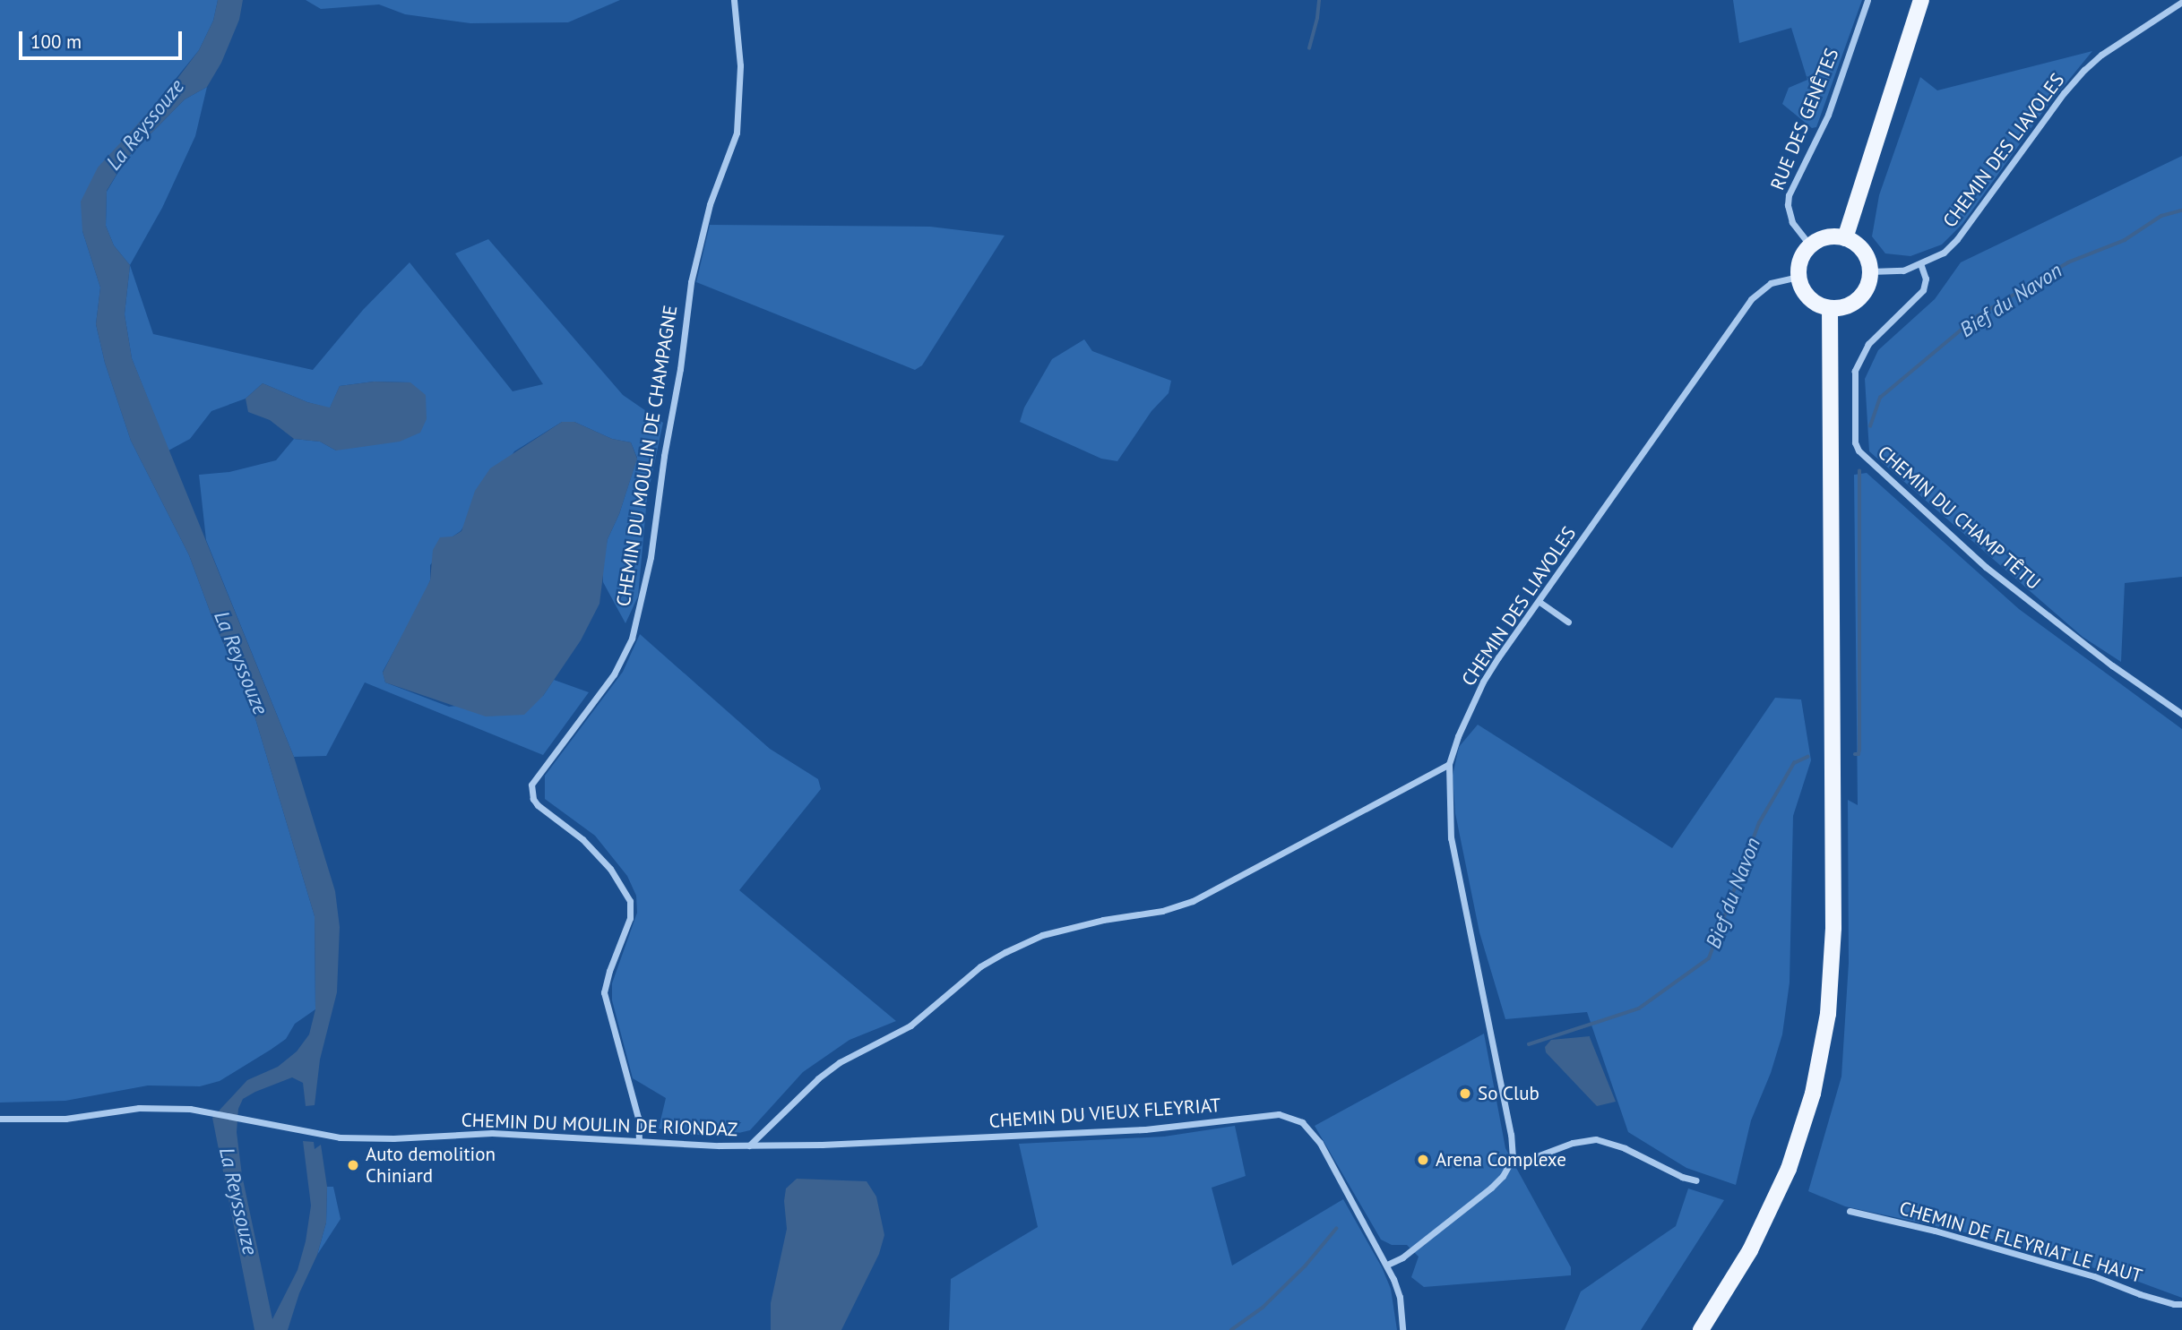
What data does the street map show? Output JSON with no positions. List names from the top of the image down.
{
  "streets": {
    "street": [
      "RUE DES GENÊTES",
      "CHEMIN DES LIAVOLES",
      "CHEMIN DU MOULIN DE CHAMPAGNE",
      "CHEMIN DU CHAMP TÊTU",
      "CHEMIN DU VIEUX FLEYRIAT",
      "CHEMIN DU MOULIN DE RIONDAZ",
      "CHEMIN DE FLEYRIAT LE HAUT"
    ]
  },
  "crossings": [
    ["RUE DES GENÊTES", "CHEMIN DES LIAVOLES"],
    ["CHEMIN DES LIAVOLES", "CHEMIN DU CHAMP TÊTU"],
    ["CHEMIN DU MOULIN DE CHAMPAGNE", "CHEMIN DU MOULIN DE RIONDAZ"],
    ["CHEMIN DU VIEUX FLEYRIAT", "CHEMIN DU MOULIN DE RIONDAZ"]
  ],
  "water": ["La Reyssouze", "Bief du Navon"],
  "places": ["So Club", "Arena Complexe", "Auto demolition Chiniard"],
  "scale_bar": "100 m"
}
